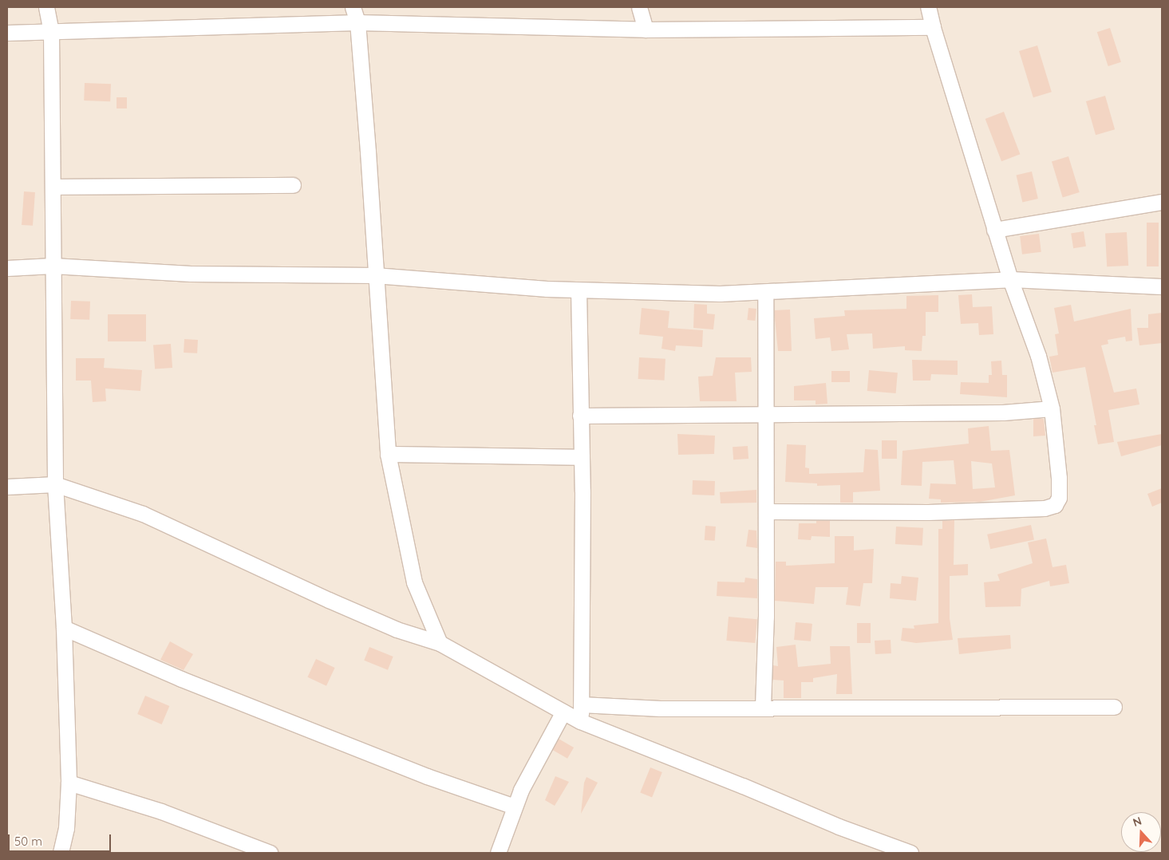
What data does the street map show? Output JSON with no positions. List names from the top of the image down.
{
  "scale_bar": "50 m",
  "north": "top"
}
